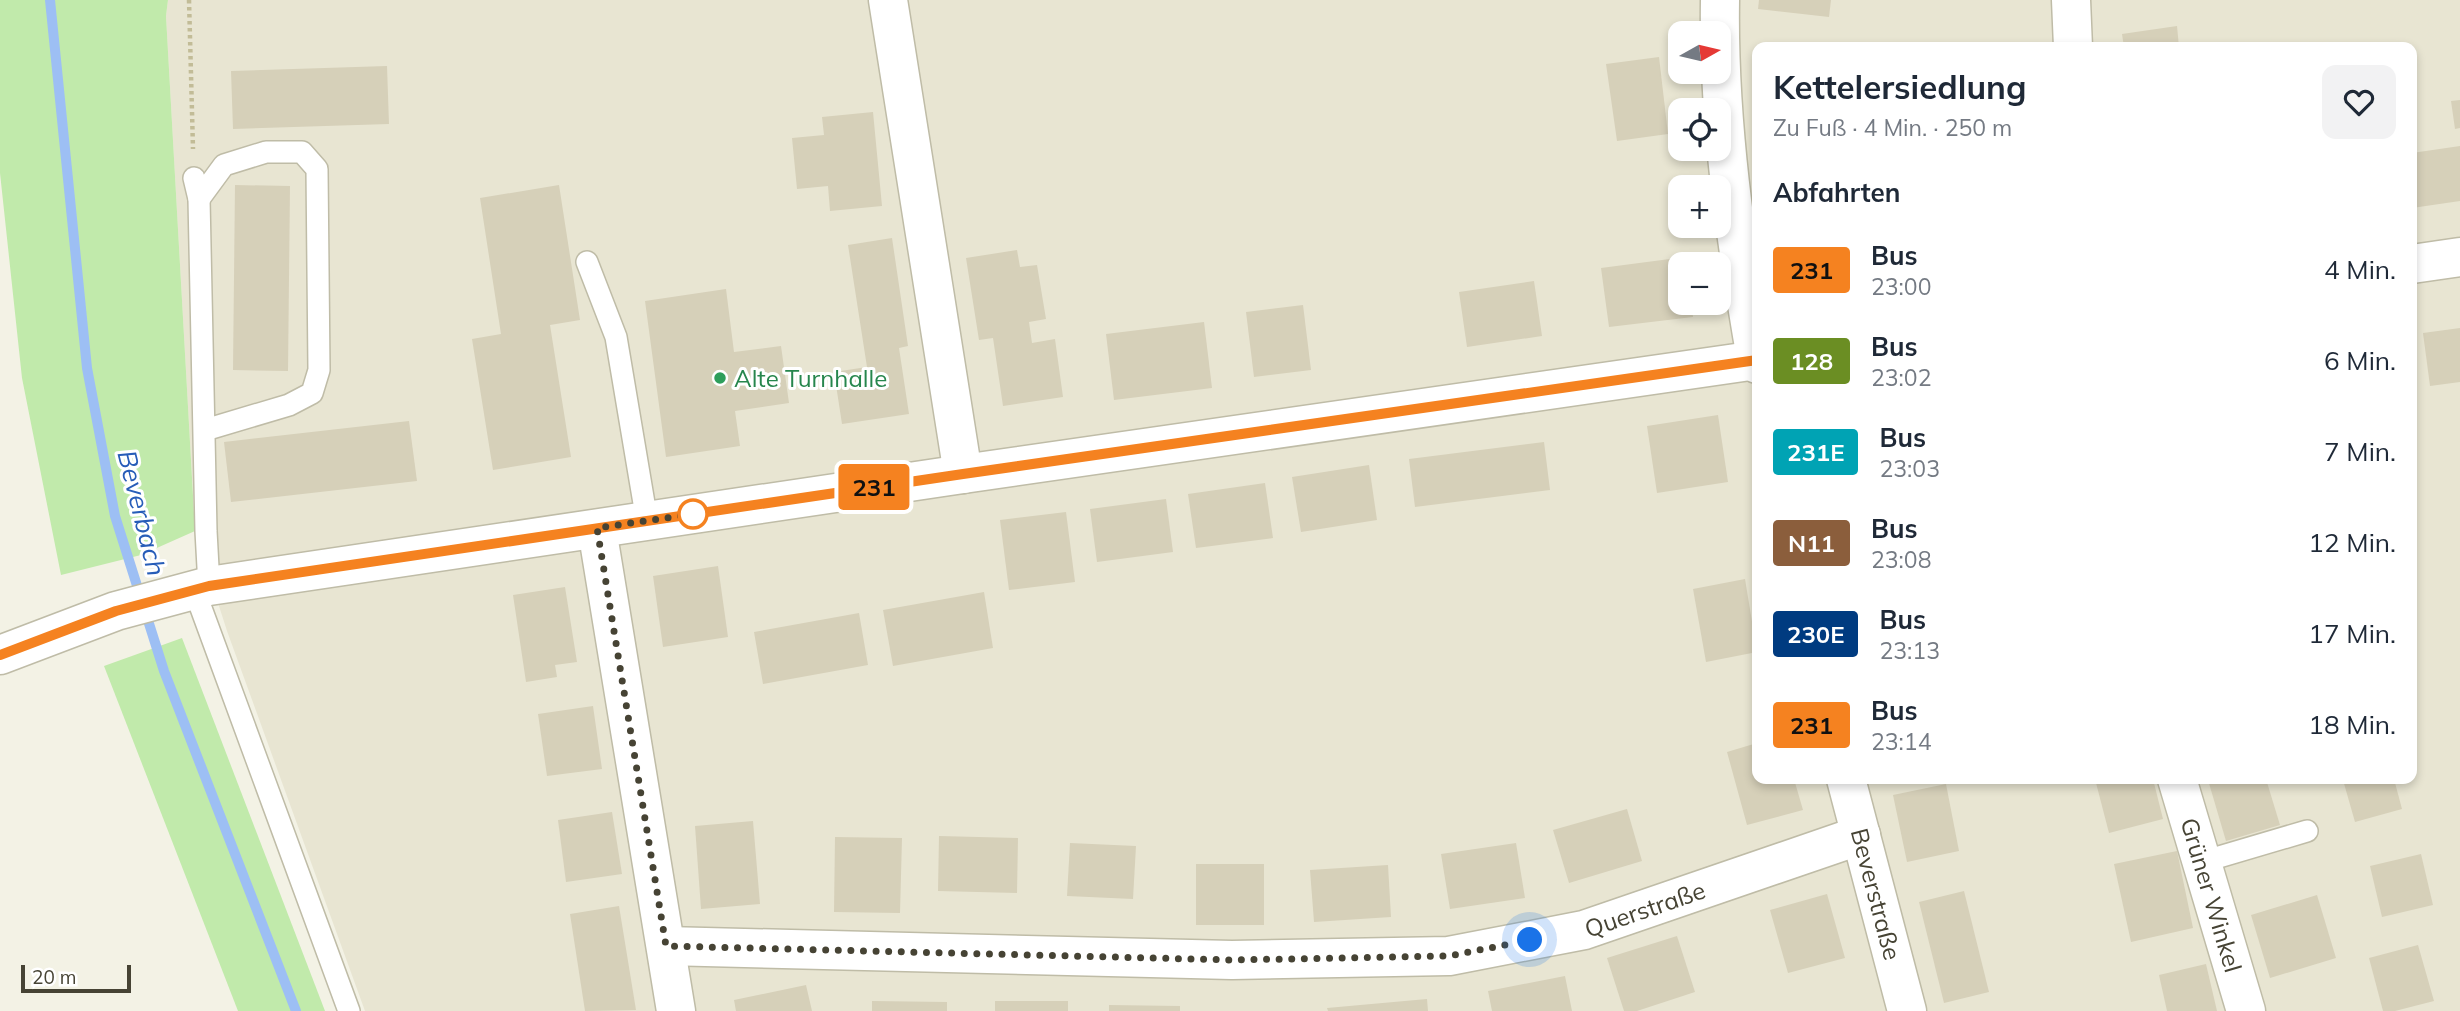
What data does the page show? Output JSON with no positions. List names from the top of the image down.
{
  "streets": {
    "street": ["Beverstraße", "Grüner Winkel", "Querstraße"]
  },
  "crossings": [
    ["Beverstraße", "Querstraße"]
  ],
  "water": ["Beverbach"],
  "places": ["Alte Turnhalle"],
  "lines": ["bus line 231"],
  "scale_bar": "20 m",
  "north": "right",
  "page": {
    "on_map": "231",
    "map_buttons": ["+", "−"],
    "heading": [
      ["Kettelersiedlung", "Zu Fuß · 4 Min. · 250 m"],
      "Abfahrten"
    ],
    "list": [
      {
        "mark": "231",
        "name": "Bus",
        "note": "23:00",
        "value": "4 Min."
      },
      {
        "mark": "128",
        "name": "Bus",
        "note": "23:02",
        "value": "6 Min."
      },
      {
        "mark": "231E",
        "name": "Bus",
        "note": "23:03",
        "value": "7 Min."
      },
      {
        "mark": "N11",
        "name": "Bus",
        "note": "23:08",
        "value": "12 Min."
      },
      {
        "mark": "230E",
        "name": "Bus",
        "note": "23:13",
        "value": "17 Min."
      },
      {
        "mark": "231",
        "name": "Bus",
        "note": "23:14",
        "value": "18 Min."
      }
    ],
    "scale": "20 m"
  }
}
